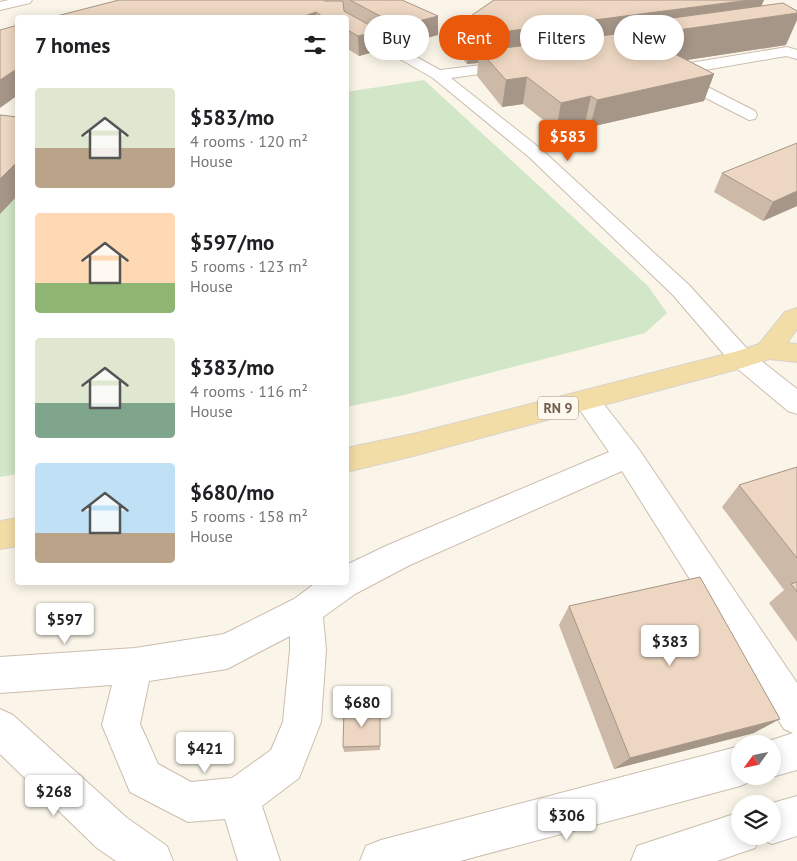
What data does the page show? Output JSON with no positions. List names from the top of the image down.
{
  "streets": {
    "main road": ["RN 9"]
  },
  "north": "bottom left",
  "page": {
    "chip": [
      "Buy",
      "Rent",
      "Filters",
      "New"
    ],
    "heading": "7 homes",
    "list": [
      {
        "name": "$583/mo",
        "note": "4 rooms · 120 m² · House"
      },
      {
        "name": "$597/mo",
        "note": "5 rooms · 123 m² · House"
      },
      {
        "name": "$383/mo",
        "note": "4 rooms · 116 m² · House"
      },
      {
        "name": "$680/mo",
        "note": "5 rooms · 158 m² · House"
      }
    ],
    "price": [
      "$583",
      "$597",
      "$383",
      "$680",
      "$421",
      "$268",
      "$306"
    ]
  }
}
